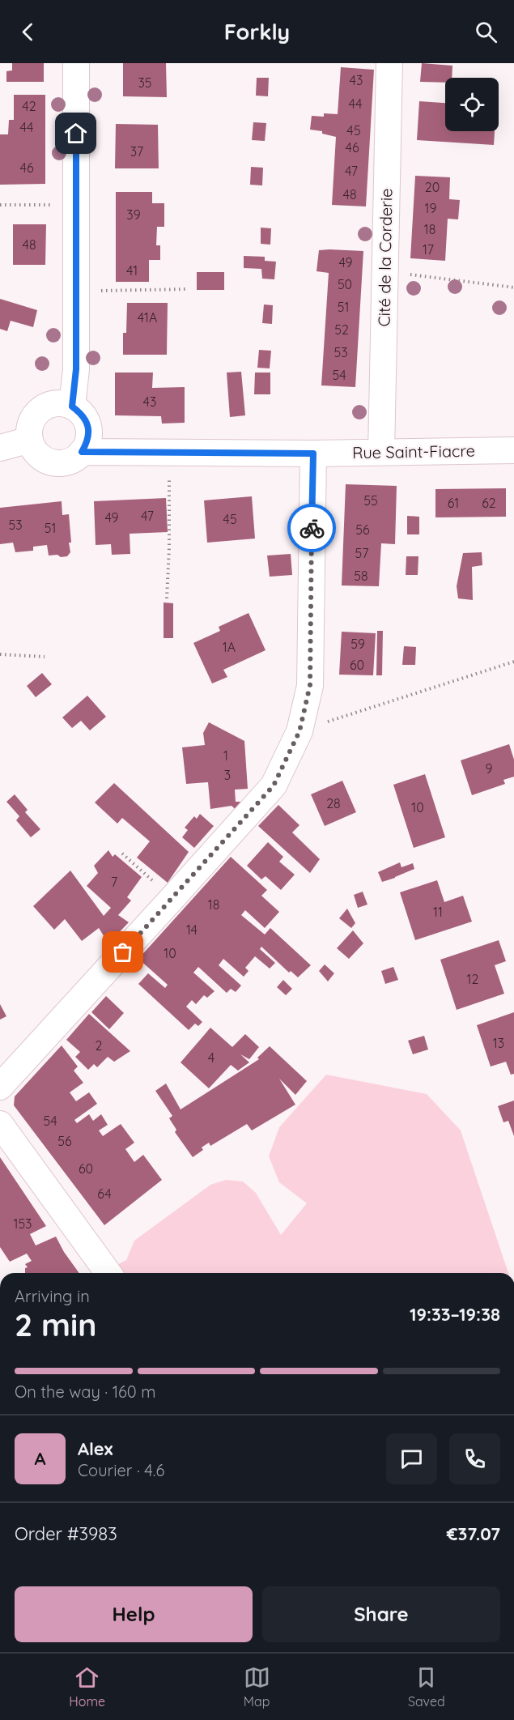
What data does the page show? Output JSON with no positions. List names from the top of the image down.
{
  "streets": {
    "street": ["Cité de la Corderie", "Rue Saint-Fiacre"]
  },
  "crossings": [
    ["Cité de la Corderie", "Rue Saint-Fiacre"]
  ],
  "house_numbers": [
    "43",
    "35",
    "44",
    "42",
    "44",
    "45",
    "46",
    "37",
    "46",
    "47",
    "20",
    "48",
    "19",
    "39",
    "18",
    "48",
    "17",
    "49",
    "41",
    "50",
    "51",
    "41A",
    "52",
    "53",
    "54",
    "43",
    "55",
    "61",
    "62",
    "47",
    "49",
    "45",
    "53",
    "51",
    "56",
    "57",
    "58",
    "59",
    "1A",
    "60",
    "1",
    "9",
    "3",
    "28",
    "10",
    "7",
    "18",
    "11",
    "14",
    "10",
    "12",
    "13",
    "2",
    "4",
    "54",
    "56",
    "60",
    "64",
    "153"
  ],
  "page": {
    "header": "Forkly",
    "heading": ["2 min", "Arriving in", "19:33–19:38"],
    "panel": [
      "Alex",
      "Courier · 4.6",
      "Order #3983",
      "€37.07"
    ],
    "bar": "On the way · 160 m",
    "round": "A",
    "buttons": ["Help", "Share"],
    "tabs": ["Home", "Map", "Saved"]
  }
}
